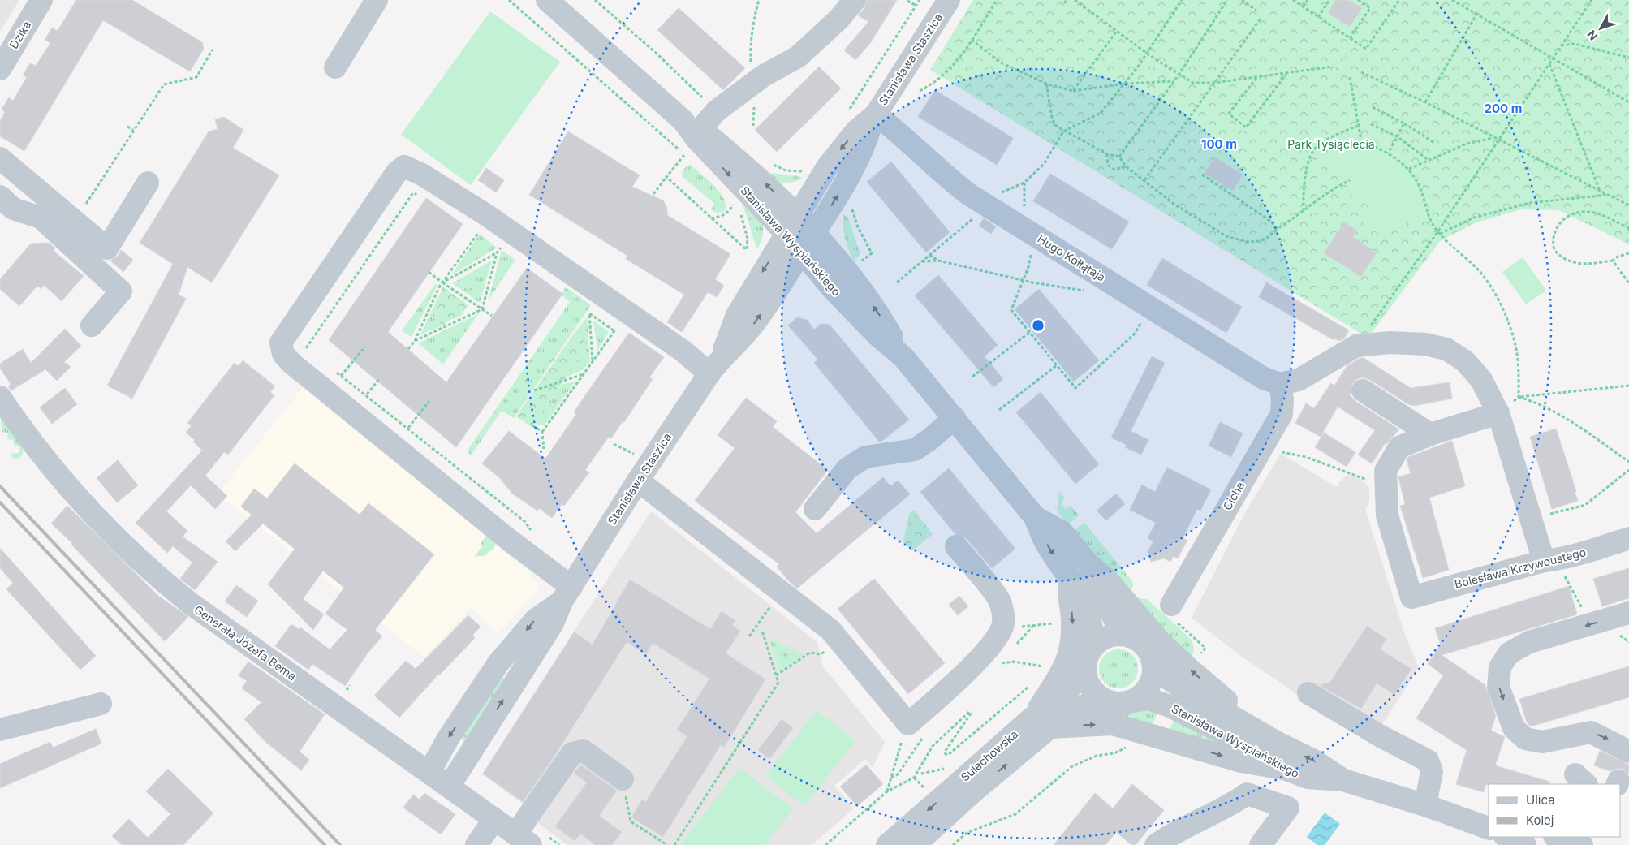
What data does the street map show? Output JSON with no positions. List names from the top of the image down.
{
  "streets": {
    "street": [
      "Dzika",
      "Stanisława Staszica",
      "Stanisława Wyspiańskiego",
      "Hugo Kołłątaja",
      "Cicha",
      "Bolesława Krzywoustego",
      "Generała Józefa Bema",
      "Sulechowska"
    ]
  },
  "crossings": [
    ["Stanisława Staszica", "Stanisława Wyspiańskiego"],
    ["Stanisława Staszica", "Hugo Kołłątaja"],
    ["Stanisława Staszica", "Generała Józefa Bema"],
    ["Stanisława Wyspiańskiego", "Sulechowska"],
    ["Hugo Kołłątaja", "Cicha"]
  ],
  "parks": ["Park Tysiąclecia"],
  "legend": ["Ulica", "Kolej"],
  "north": "bottom left",
  "rings": ["200 m", "100 m"]
}
